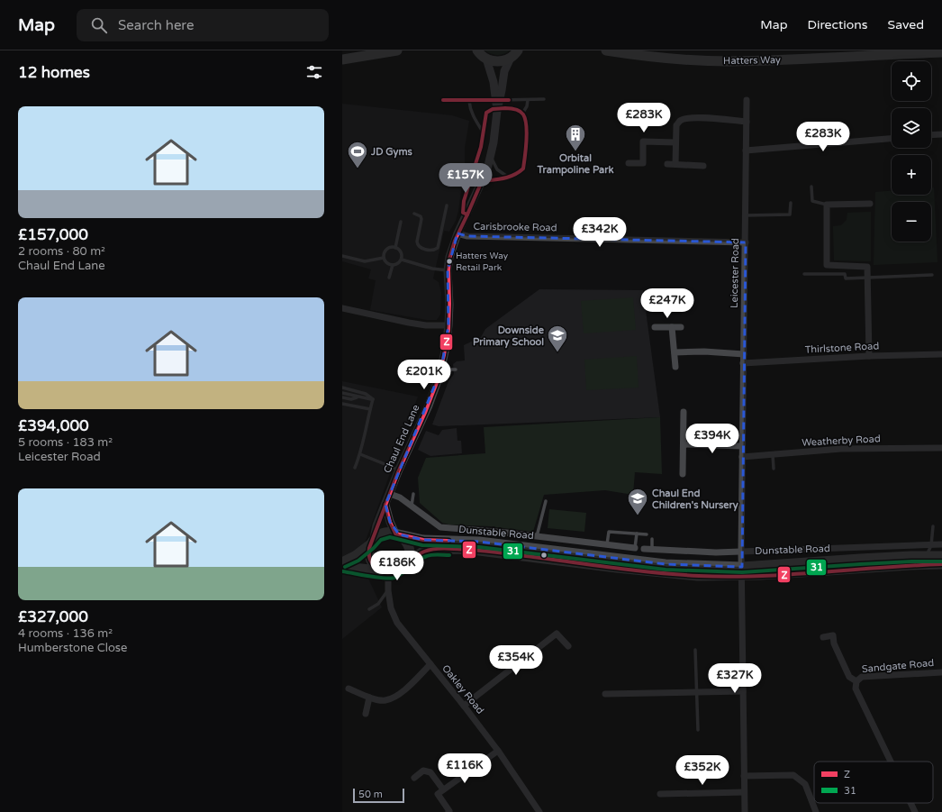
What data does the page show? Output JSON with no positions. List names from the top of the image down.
{
  "streets": {
    "main road": ["Hatters Way", "Dunstable Road"],
    "street": [
      "Carisbrooke Road",
      "Leicester Road",
      "Thirlstone Road",
      "Chaul End Lane",
      "Weatherby Road",
      "Sandgate Road",
      "Oakley Road"
    ]
  },
  "crossings": [
    ["Carisbrooke Road", "Leicester Road"],
    ["Carisbrooke Road", "Chaul End Lane"],
    ["Leicester Road", "Thirlstone Road"],
    ["Leicester Road", "Weatherby Road"],
    ["Leicester Road", "Dunstable Road"],
    ["Chaul End Lane", "Dunstable Road"],
    ["Chaul End Lane", "Oakley Road"],
    ["Dunstable Road", "Oakley Road"]
  ],
  "places": {
    "building": ["Orbital Trampoline Park"],
    "sports": ["JD Gyms"],
    "other": ["Hatters Way Retail Park"],
    "school or university": ["Downside Primary School", "Chaul End Children's Nursery"]
  },
  "lines": ["transit line Z", "transit line 31"],
  "legend": ["Z", "31"],
  "scale_bar": "50 m",
  "page": {
    "header": "Map",
    "search": "Search here",
    "nav": ["Map", "Directions", "Saved"],
    "heading": "12 homes",
    "map_buttons": ["+", "−"],
    "list": [
      {
        "name": "£157,000",
        "note": "2 rooms · 80 m² · Chaul End Lane"
      },
      {
        "name": "£394,000",
        "note": "5 rooms · 183 m² · Leicester Road"
      },
      {
        "name": "£327,000",
        "note": "4 rooms · 136 m² · Humberstone Close"
      }
    ],
    "price": [
      "£283K",
      "£283K",
      "£157K",
      "£342K",
      "£247K",
      "£201K",
      "£394K",
      "£186K",
      "£354K",
      "£327K",
      "£116K",
      "£352K"
    ],
    "scale": "50 m"
  }
}
